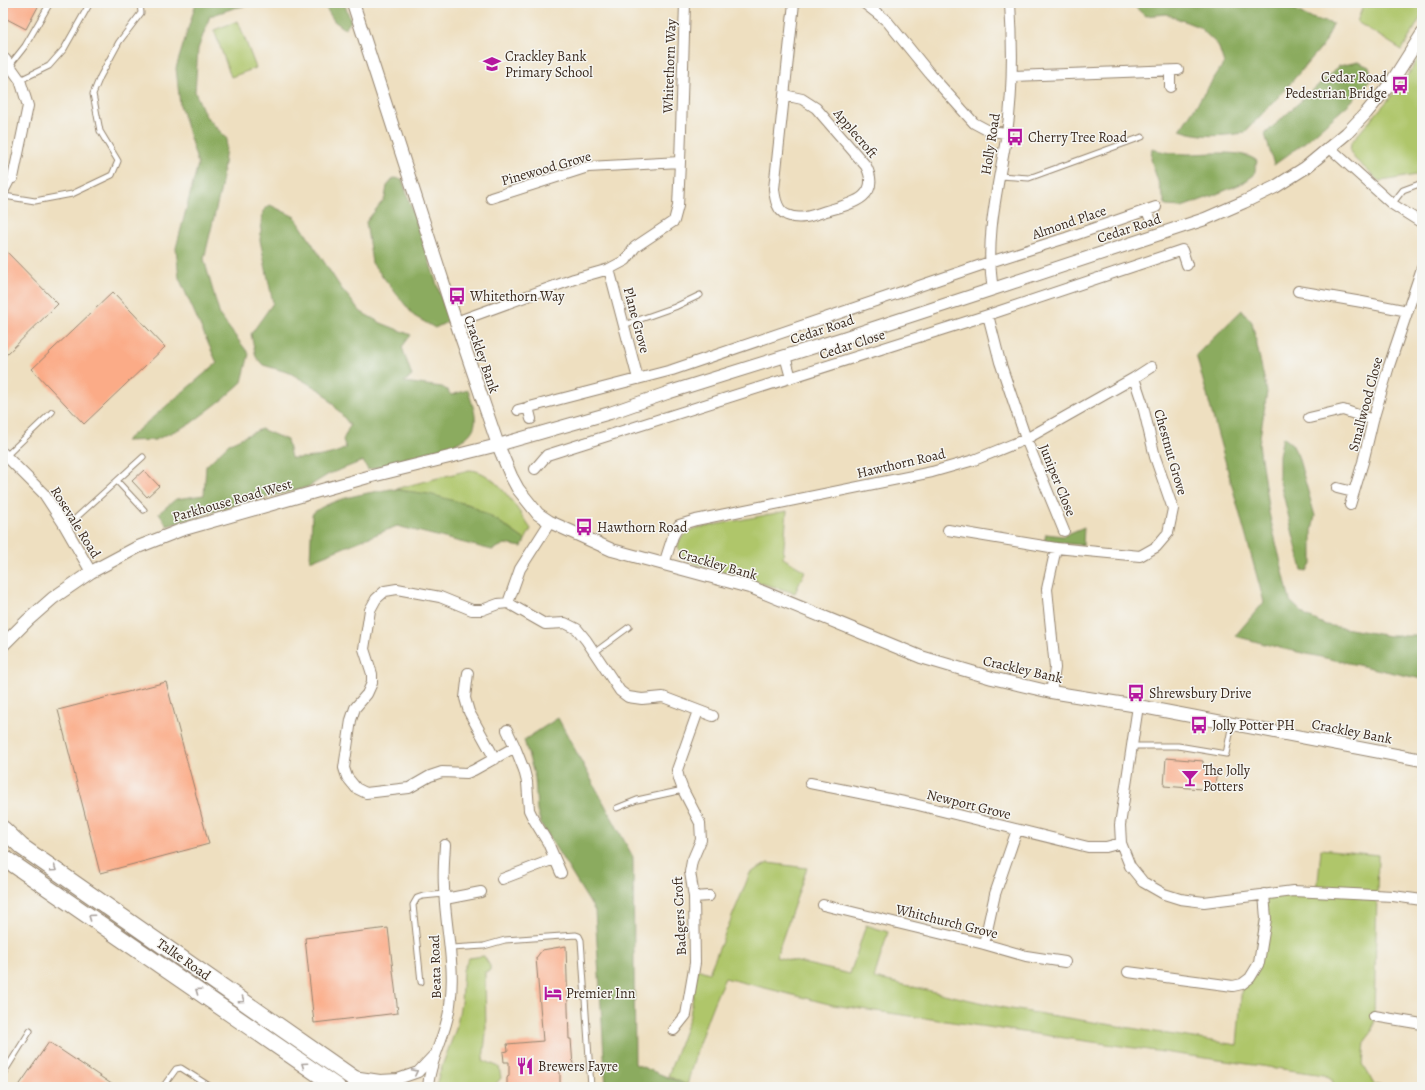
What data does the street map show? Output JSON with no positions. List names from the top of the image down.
{
  "streets": {
    "highway": ["Talke Road"],
    "street": [
      "Whitethorn Way",
      "Applecroft",
      "Holly Road",
      "Pinewood Grove",
      "Almond Place",
      "Cedar Road",
      "Plane Grove",
      "Cedar Close",
      "Crackley Bank",
      "Smallwood Close",
      "Chestnut Grove",
      "Hawthorn Road",
      "Juniper Close",
      "Parkhouse Road West",
      "Rosevale Road",
      "Newport Grove",
      "Badgers Croft",
      "Whitchurch Grove",
      "Beata Road"
    ]
  },
  "crossings": [
    ["Whitethorn Way", "Pinewood Grove"],
    ["Whitethorn Way", "Plane Grove"],
    ["Whitethorn Way", "Crackley Bank"],
    ["Holly Road", "Almond Place"],
    ["Holly Road", "Cedar Road"],
    ["Almond Place", "Cedar Road"],
    ["Cedar Road", "Plane Grove"],
    ["Cedar Road", "Cedar Close"],
    ["Cedar Road", "Crackley Bank"],
    ["Cedar Road", "Parkhouse Road West"],
    ["Crackley Bank", "Hawthorn Road"],
    ["Crackley Bank", "Parkhouse Road West"],
    ["Chestnut Grove", "Hawthorn Road"],
    ["Hawthorn Road", "Juniper Close"],
    ["Parkhouse Road West", "Rosevale Road"],
    ["Talke Road", "Beata Road"]
  ],
  "places": {
    "school or university": ["Crackley Bank Primary School"],
    "bus stop": [
      "Cedar Road Pedestrian Bridge",
      "Cherry Tree Road",
      "Whitethorn Way",
      "Hawthorn Road",
      "Shrewsbury Drive",
      "Jolly Potter PH"
    ],
    "bar": ["The Jolly Potters"],
    "hotel": ["Premier Inn"],
    "restaurant": ["Brewers Fayre"]
  }
}
